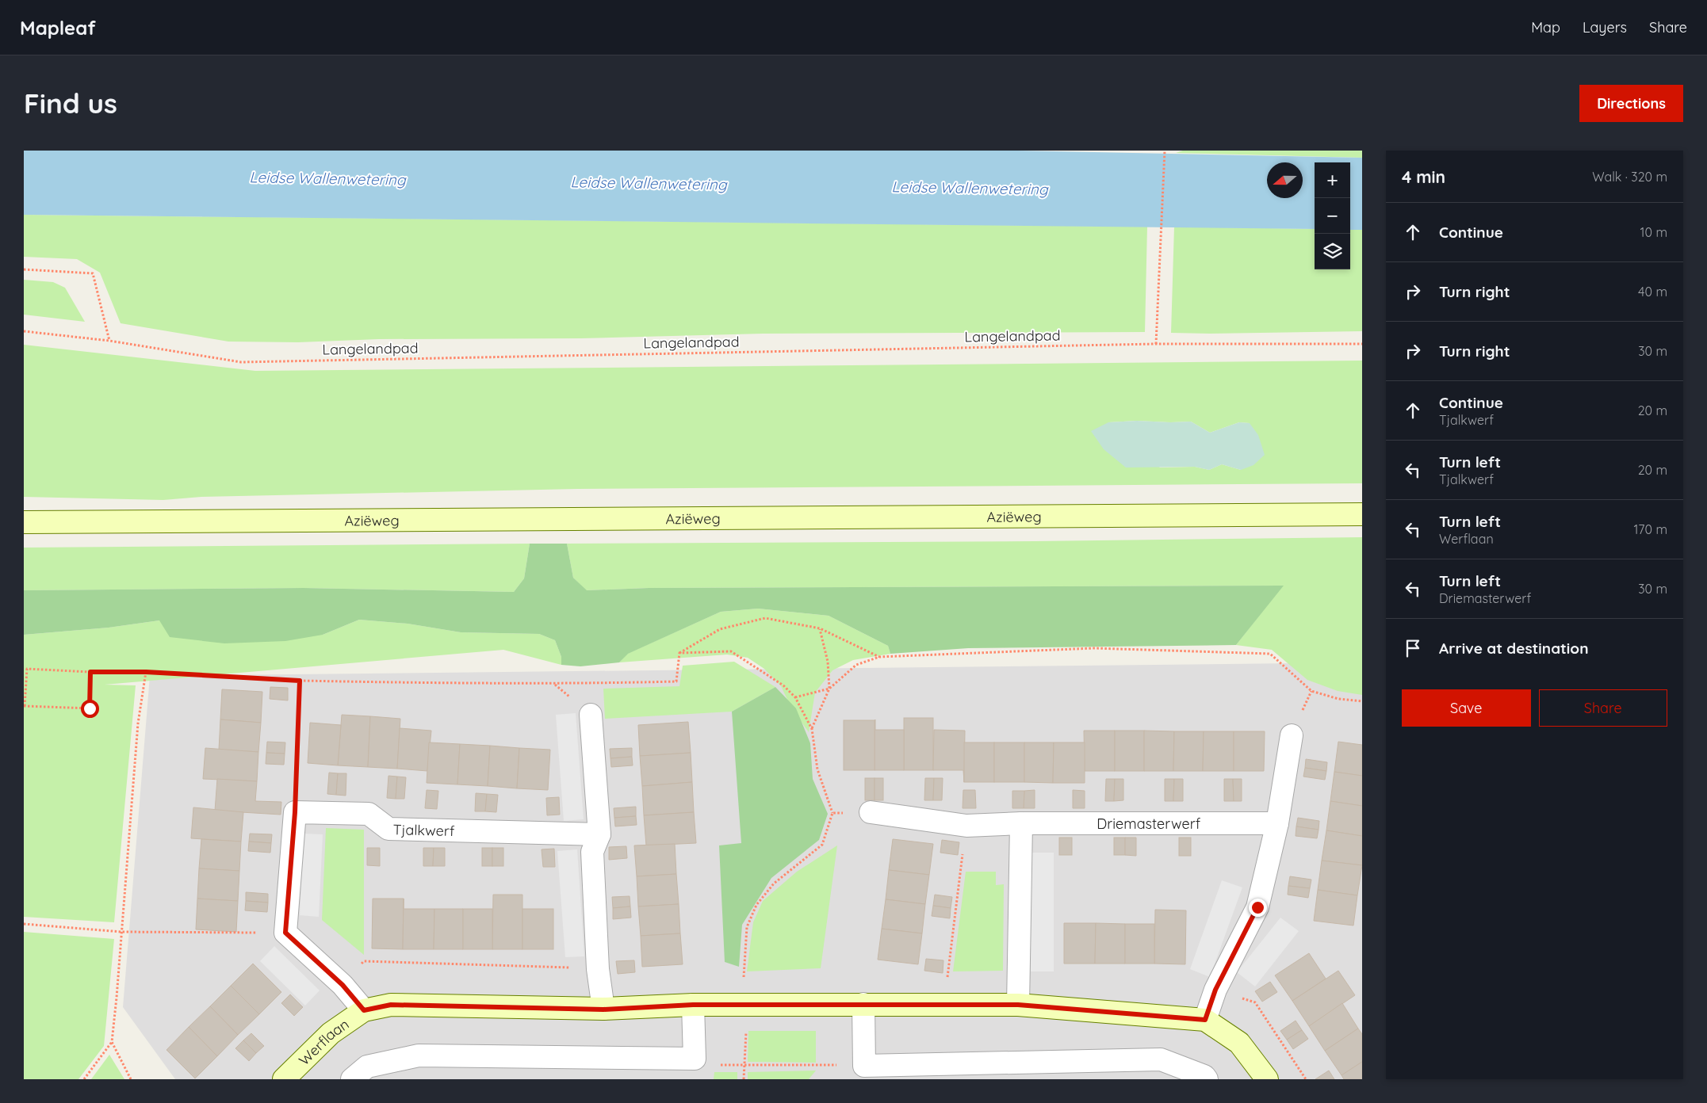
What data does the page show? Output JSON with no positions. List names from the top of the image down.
{
  "streets": {
    "main road": ["Aziëweg", "Werflaan"],
    "street": ["Driemasterwerf", "Tjalkwerf"],
    "path": ["Langelandpad"]
  },
  "water": ["Leidse Wallenwetering"],
  "north": "left",
  "page": {
    "header": "Mapleaf",
    "nav": ["Map", "Layers", "Share"],
    "buttons": [
      "Directions",
      ["Save", "Share"]
    ],
    "title": "Find us",
    "heading": ["4 min", "Walk · 320 m"],
    "map_buttons": ["+", "−"],
    "list": [
      ["Continue", "10 m"],
      ["Turn right", "40 m"],
      ["Turn right", "30 m"],
      ["Continue", "Tjalkwerf", "20 m"],
      ["Turn left", "Tjalkwerf", "20 m"],
      ["Turn left", "Werflaan", "170 m"],
      ["Turn left", "Driemasterwerf", "30 m"],
      "Arrive at destination"
    ]
  }
}
